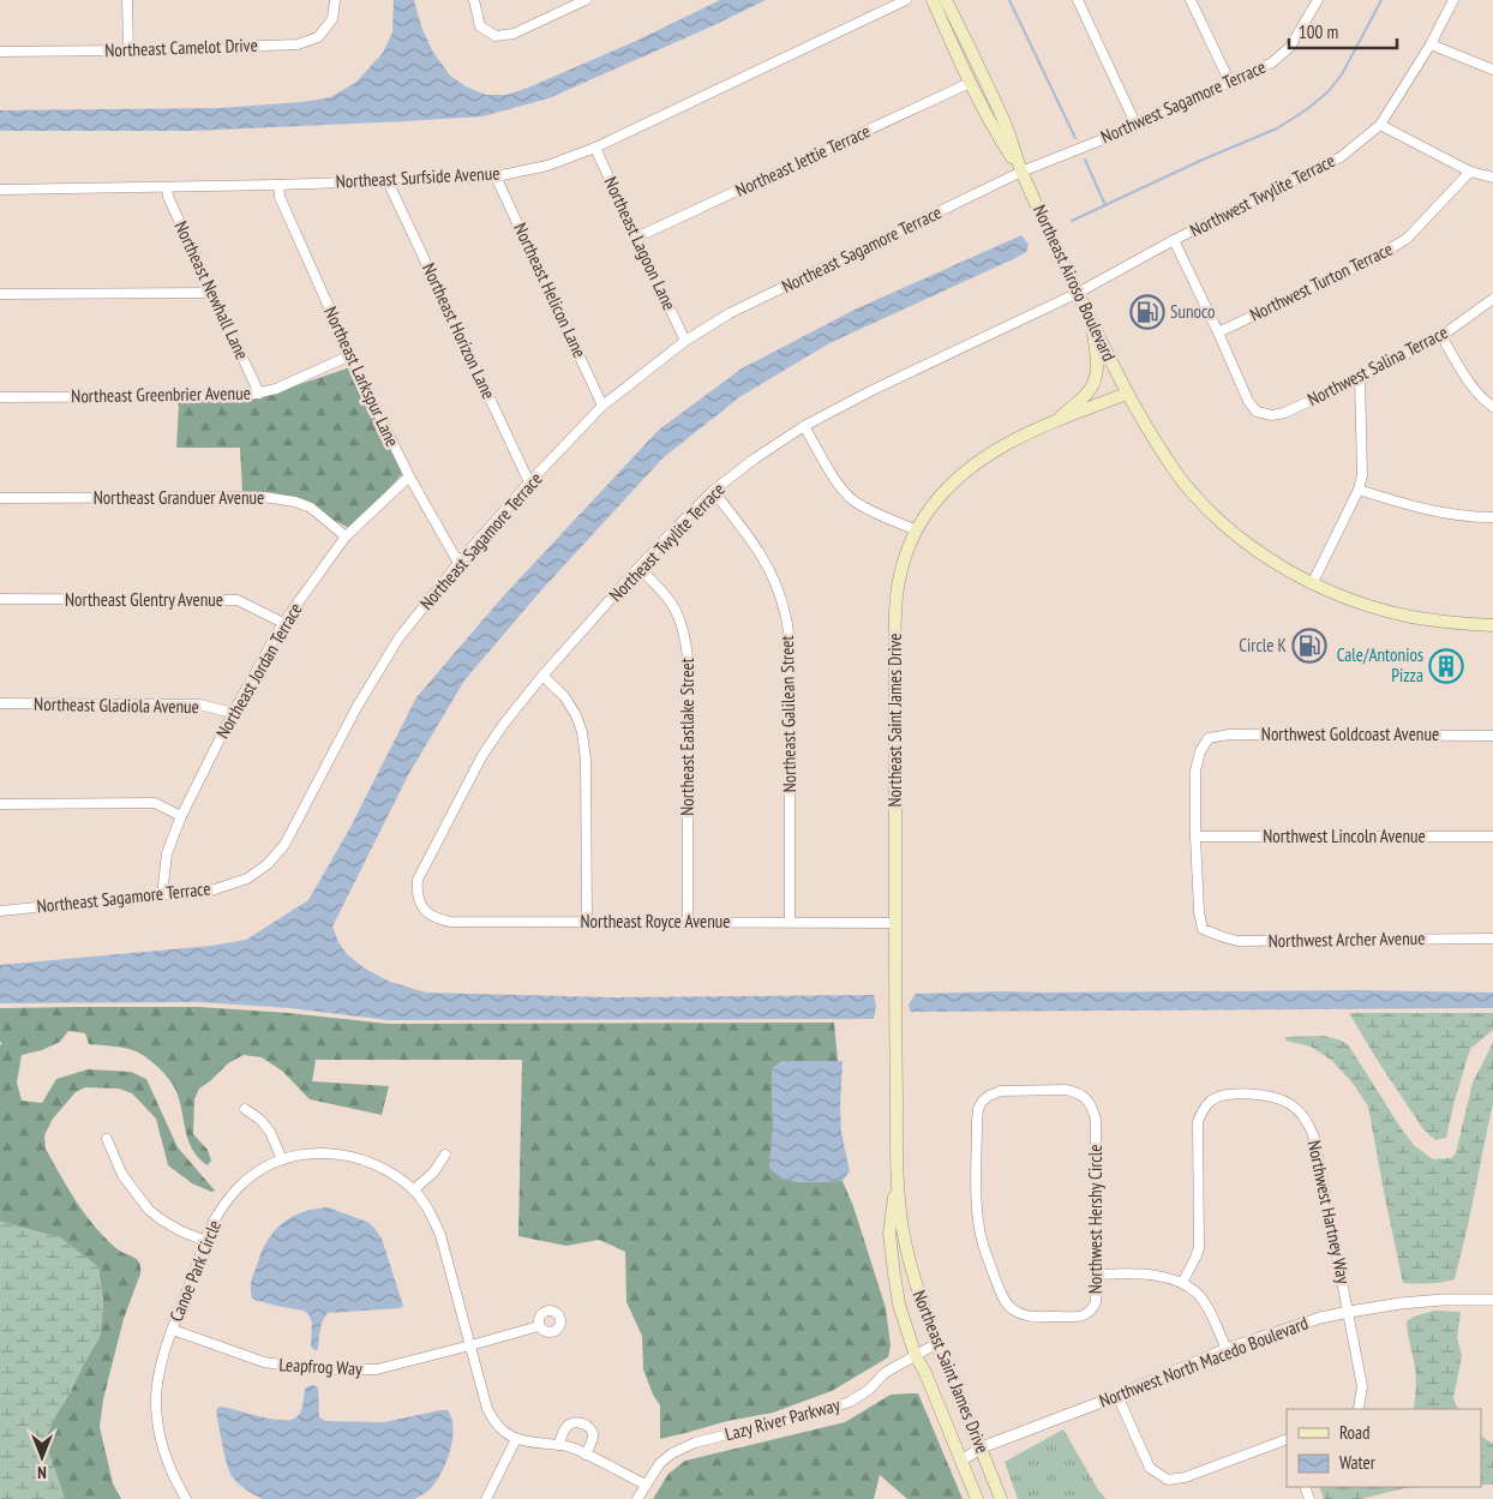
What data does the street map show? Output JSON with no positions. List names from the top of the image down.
{
  "streets": {
    "main road": ["Northeast Airoso Boulevard", "Northeast Saint James Drive"],
    "street": [
      "Northeast Camelot Drive",
      "Northwest Sagamore Terrace",
      "Northeast Jettie Terrace",
      "Northeast Surfside Avenue",
      "Northwest Twylite Terrace",
      "Northeast Lagoon Lane",
      "Northeast Sagamore Terrace",
      "Northwest Turton Terrace",
      "Northeast Newhall Lane",
      "Northeast Helicon Lane",
      "Northeast Horizon Lane",
      "Northwest Salina Terrace",
      "Northeast Larkspur Lane",
      "Northeast Greenbrier Avenue",
      "Northeast Granduer Avenue",
      "Northeast Twylite Terrace",
      "Northeast Glentry Avenue",
      "Northeast Jordan Terrace",
      "Northeast Gladiola Avenue",
      "Northeast Galilean Street",
      "Northwest Goldcoast Avenue",
      "Northeast Eastlake Street",
      "Northwest Lincoln Avenue",
      "Northeast Royce Avenue",
      "Northwest Archer Avenue",
      "Northwest Hartney Way",
      "Northwest Hershy Circle",
      "Canoe Park Circle",
      "Northwest North Macedo Boulevard",
      "Leapfrog Way",
      "Lazy River Parkway"
    ]
  },
  "crossings": [
    ["Northwest Sagamore Terrace", "Northeast Sagamore Terrace"],
    ["Northwest Sagamore Terrace", "Northeast Airoso Boulevard"],
    ["Northeast Jettie Terrace", "Northeast Lagoon Lane"],
    ["Northeast Jettie Terrace", "Northeast Airoso Boulevard"],
    ["Northeast Surfside Avenue", "Northeast Lagoon Lane"],
    ["Northeast Surfside Avenue", "Northeast Newhall Lane"],
    ["Northeast Surfside Avenue", "Northeast Helicon Lane"],
    ["Northeast Surfside Avenue", "Northeast Horizon Lane"],
    ["Northeast Surfside Avenue", "Northeast Larkspur Lane"],
    ["Northwest Twylite Terrace", "Northeast Airoso Boulevard"],
    ["Northwest Twylite Terrace", "Northeast Twylite Terrace"],
    ["Northeast Lagoon Lane", "Northeast Sagamore Terrace"],
    ["Northeast Sagamore Terrace", "Northeast Airoso Boulevard"],
    ["Northeast Sagamore Terrace", "Northeast Helicon Lane"],
    ["Northeast Sagamore Terrace", "Northeast Horizon Lane"],
    ["Northeast Sagamore Terrace", "Northeast Larkspur Lane"],
    ["Northeast Sagamore Terrace", "Northeast Jordan Terrace"],
    ["Northwest Turton Terrace", "Northwest Salina Terrace"],
    ["Northeast Airoso Boulevard", "Northeast Twylite Terrace"],
    ["Northeast Airoso Boulevard", "Northeast Saint James Drive"],
    ["Northeast Newhall Lane", "Northeast Greenbrier Avenue"],
    ["Northeast Larkspur Lane", "Northeast Greenbrier Avenue"],
    ["Northeast Larkspur Lane", "Northeast Jordan Terrace"],
    ["Northeast Granduer Avenue", "Northeast Jordan Terrace"],
    ["Northeast Twylite Terrace", "Northeast Galilean Street"],
    ["Northeast Twylite Terrace", "Northeast Eastlake Street"],
    ["Northeast Twylite Terrace", "Northeast Royce Avenue"],
    ["Northeast Glentry Avenue", "Northeast Jordan Terrace"],
    ["Northeast Jordan Terrace", "Northeast Gladiola Avenue"],
    ["Northeast Galilean Street", "Northeast Royce Avenue"],
    ["Northeast Saint James Drive", "Northeast Royce Avenue"],
    ["Northeast Saint James Drive", "Northwest North Macedo Boulevard"],
    ["Northeast Saint James Drive", "Lazy River Parkway"],
    ["Northwest Goldcoast Avenue", "Northwest Lincoln Avenue"],
    ["Northwest Goldcoast Avenue", "Northwest Archer Avenue"],
    ["Northeast Eastlake Street", "Northeast Royce Avenue"],
    ["Northwest Lincoln Avenue", "Northwest Archer Avenue"],
    ["Northwest Hartney Way", "Northwest North Macedo Boulevard"],
    ["Canoe Park Circle", "Leapfrog Way"]
  ],
  "places": {
    "fuel station": ["Sunoco", "Circle K"],
    "building": ["Cale/Antonios Pizza"]
  },
  "legend": ["Road", "Water"],
  "scale_bar": "100 m",
  "north": "bottom"
}
